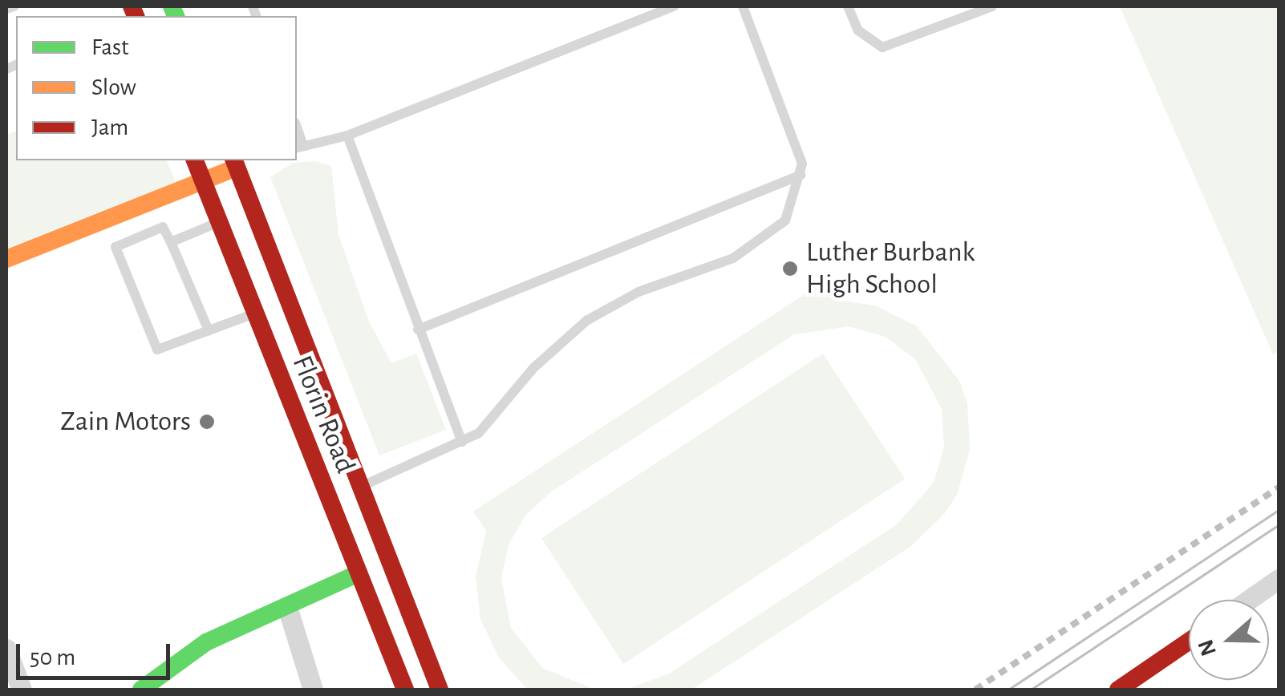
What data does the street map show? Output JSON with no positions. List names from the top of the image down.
{
  "streets": {
    "main road": ["Florin Road"]
  },
  "places": ["Luther Burbank High School", "Zain Motors"],
  "legend": ["Fast", "Slow", "Jam"],
  "scale_bar": "50 m",
  "north": "left"
}
